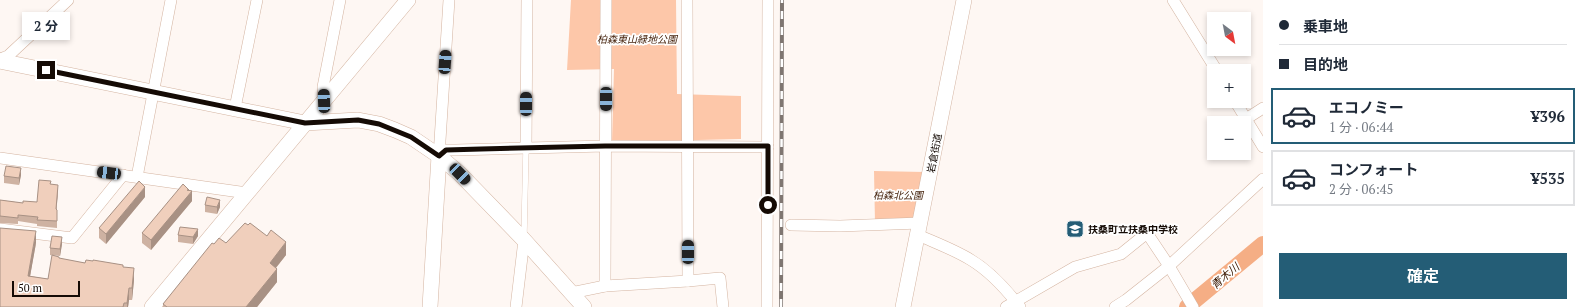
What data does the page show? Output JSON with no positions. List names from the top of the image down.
{
  "streets": {
    "street": ["岩倉街道"]
  },
  "water": ["青木川"],
  "parks": ["柏森東山緑地公園", "柏森北公園"],
  "places": {
    "school or university": ["扶桑町立扶桑中学校"]
  },
  "scale_bar": "50 m",
  "north": "bottom right",
  "page": {
    "banner": ["乗車地", "目的地"],
    "map_buttons": ["+", "−"],
    "bubble": "2 分",
    "list": [
      {
        "name": "エコノミー",
        "note": "1 分 · 06:44",
        "value": "¥396"
      },
      {
        "name": "コンフォート",
        "note": "2 分 · 06:45",
        "value": "¥535"
      }
    ],
    "buttons": "確定",
    "scale": "50 m"
  }
}
